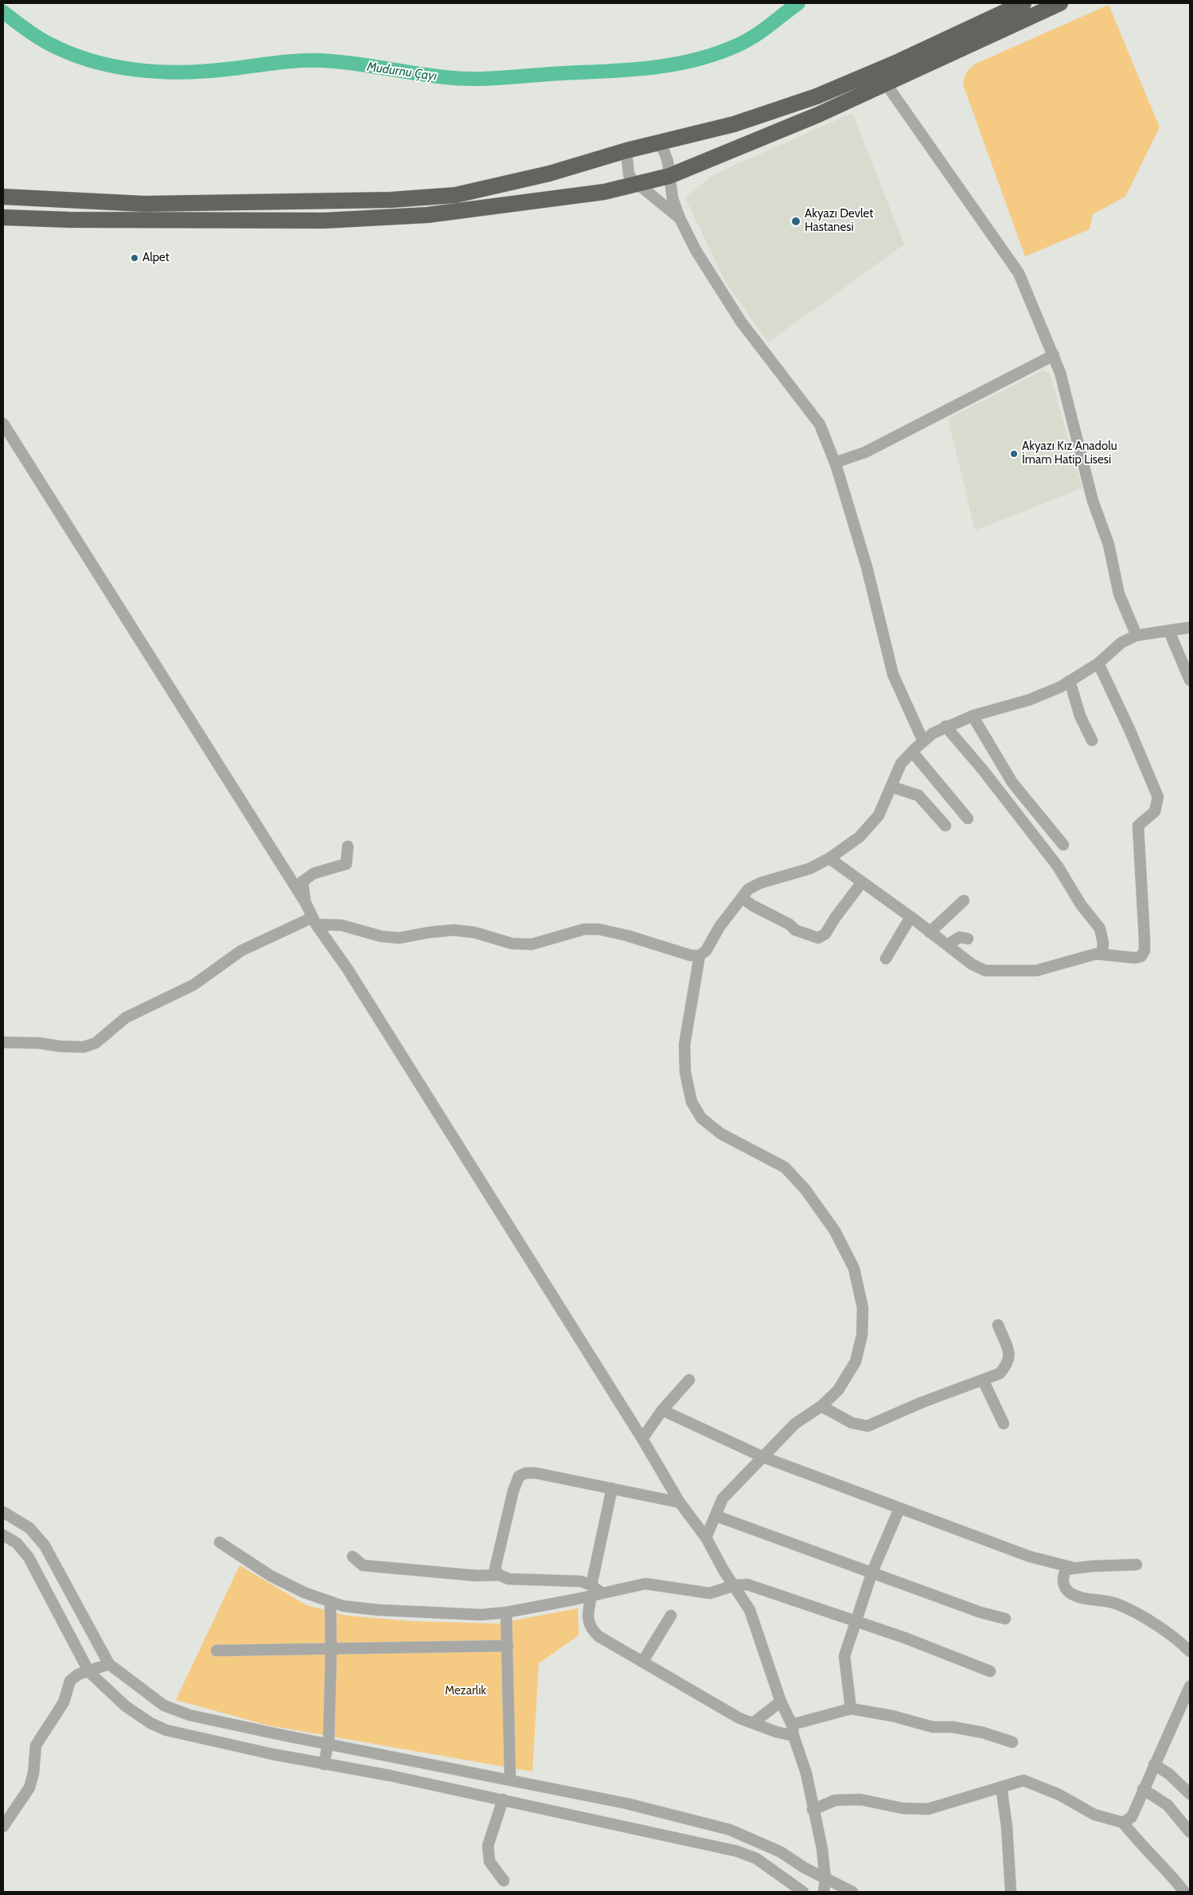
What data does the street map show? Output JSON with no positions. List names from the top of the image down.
{
  "water": ["Mudurnu Çayı"],
  "parks": ["Mezarlık"],
  "places": ["Akyazı Devlet Hastanesi", "Alpet", "Akyazı Kız Anadolu İmam Hatip Lisesi"]
}
